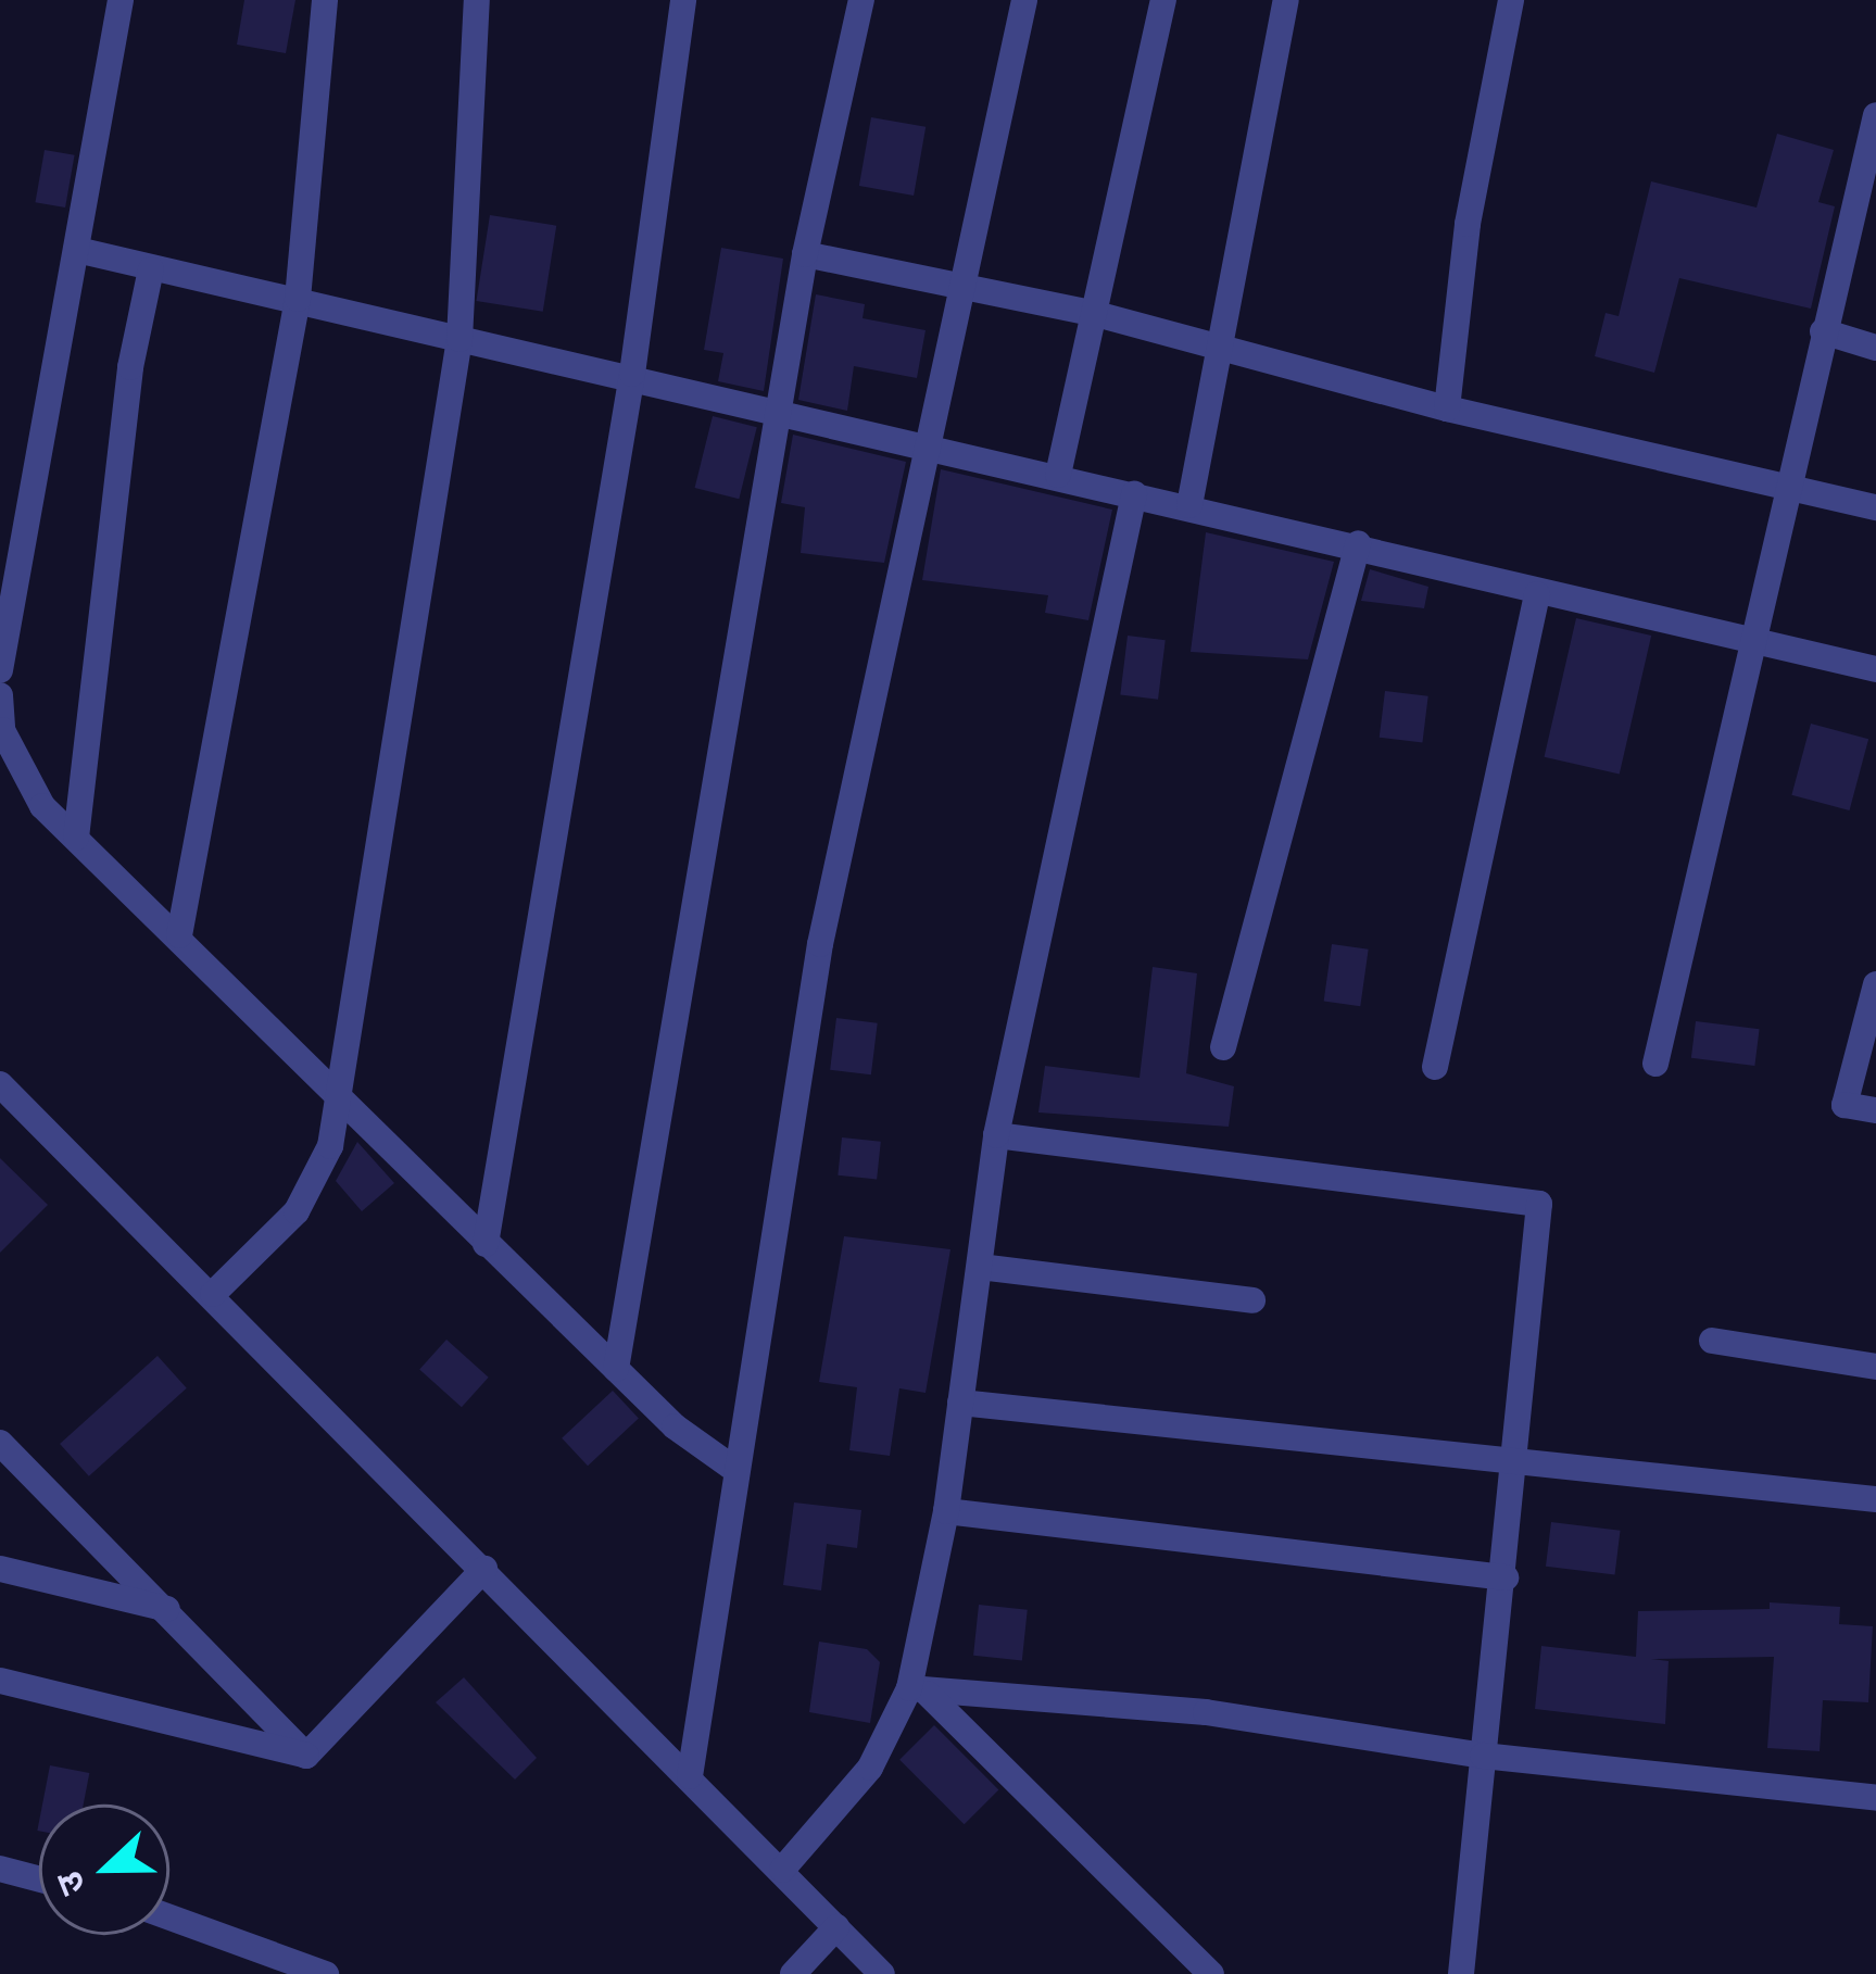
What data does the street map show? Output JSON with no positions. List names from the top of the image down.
{
  "north": "left"
}
